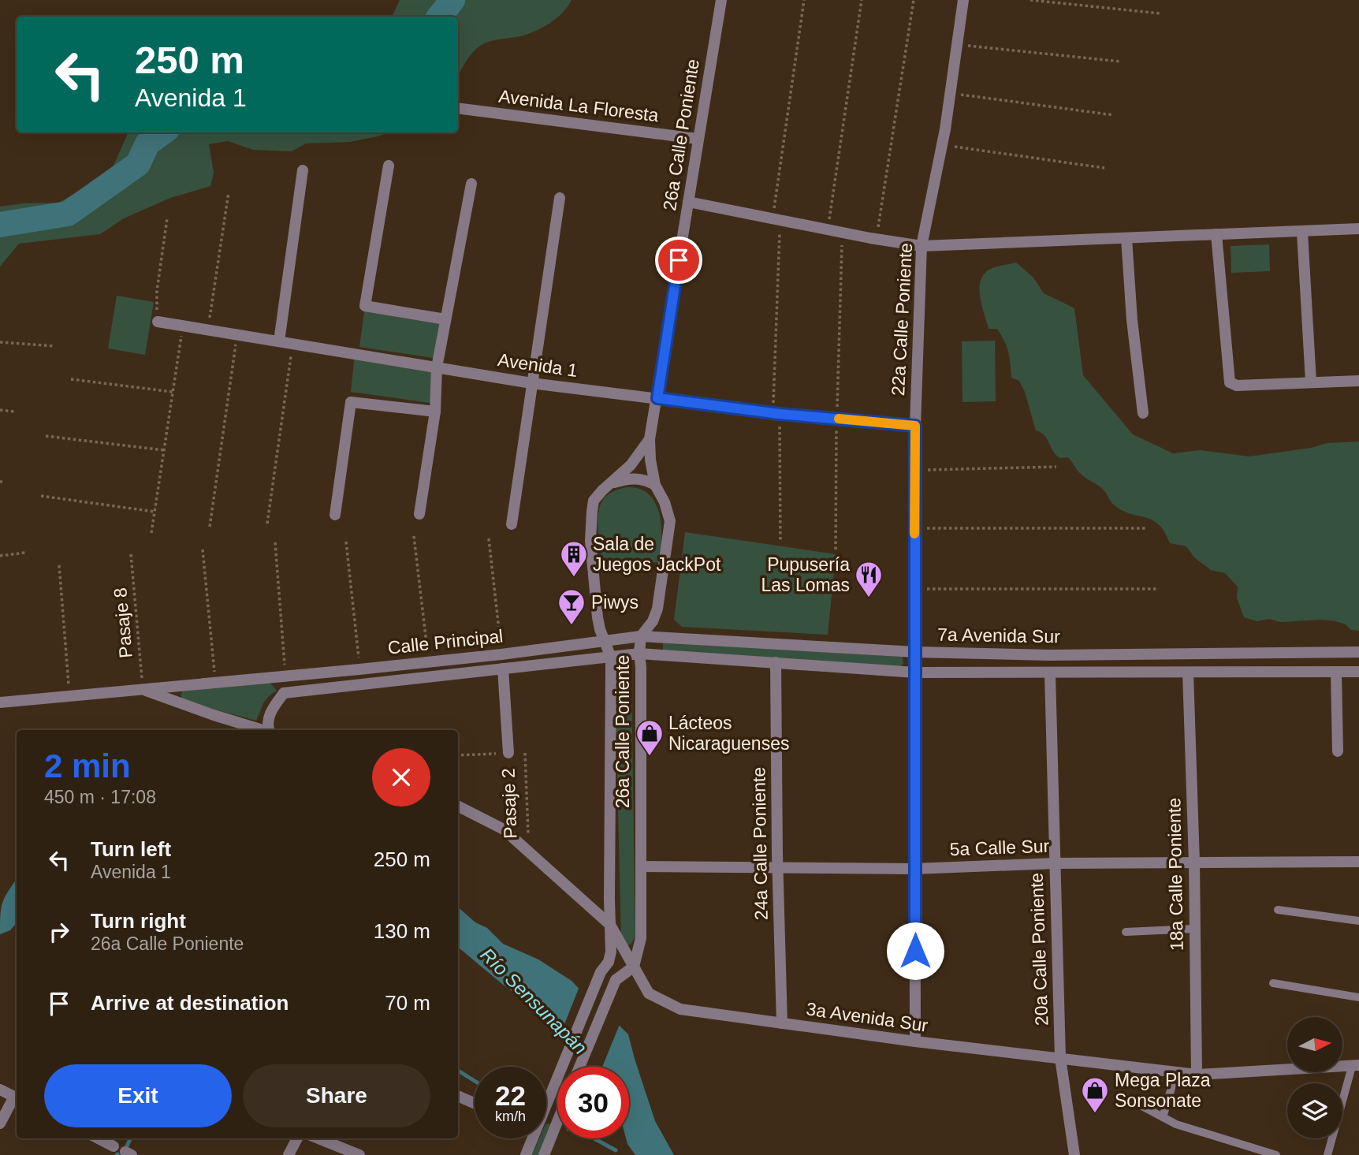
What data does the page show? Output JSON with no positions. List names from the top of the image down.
{
  "streets": {
    "street": [
      "Avenida La Floresta",
      "26a Calle Poniente",
      "22a Calle Poniente",
      "Avenida 1",
      "7a Avenida Sur",
      "Calle Principal",
      "24a Calle Poniente",
      "5a Calle Sur",
      "18a Calle Poniente",
      "20a Calle Poniente",
      "3a Avenida Sur"
    ],
    "path": ["Pasaje 8", "Pasaje 2"]
  },
  "crossings": [
    ["Avenida La Floresta", "26a Calle Poniente"],
    ["26a Calle Poniente", "Avenida 1"],
    ["26a Calle Poniente", "7a Avenida Sur"],
    ["26a Calle Poniente", "Calle Principal"],
    ["26a Calle Poniente", "5a Calle Sur"],
    ["26a Calle Poniente", "3a Avenida Sur"],
    ["22a Calle Poniente", "Avenida 1"],
    ["22a Calle Poniente", "7a Avenida Sur"],
    ["22a Calle Poniente", "5a Calle Sur"],
    ["22a Calle Poniente", "3a Avenida Sur"],
    ["Pasaje 8", "Calle Principal"],
    ["7a Avenida Sur", "Calle Principal"],
    ["7a Avenida Sur", "24a Calle Poniente"],
    ["7a Avenida Sur", "18a Calle Poniente"],
    ["7a Avenida Sur", "20a Calle Poniente"],
    ["Pasaje 2", "3a Avenida Sur"],
    ["24a Calle Poniente", "5a Calle Sur"],
    ["24a Calle Poniente", "3a Avenida Sur"],
    ["5a Calle Sur", "18a Calle Poniente"],
    ["5a Calle Sur", "20a Calle Poniente"],
    ["18a Calle Poniente", "3a Avenida Sur"],
    ["20a Calle Poniente", "3a Avenida Sur"]
  ],
  "water": ["Río Sensunapán"],
  "places": {
    "building": ["Sala de Juegos JackPot"],
    "restaurant": ["Pupusería Las Lomas"],
    "bar": ["Piwys"],
    "shop": ["Lácteos Nicaraguenses", "Mega Plaza Sonsonate"]
  },
  "north": "right",
  "page": {
    "turn": ["250 m", "Avenida 1"],
    "heading": ["2 min", "450 m · 17:08"],
    "list": [
      {
        "name": "Turn left",
        "note": "Avenida 1",
        "value": "250 m"
      },
      {
        "name": "Turn right",
        "note": "26a Calle Poniente",
        "value": "130 m"
      },
      {
        "name": "Arrive at destination",
        "value": "70 m"
      }
    ],
    "buttons": ["Exit", "Share"],
    "speed": "22 km/h",
    "limit": "30"
  }
}
